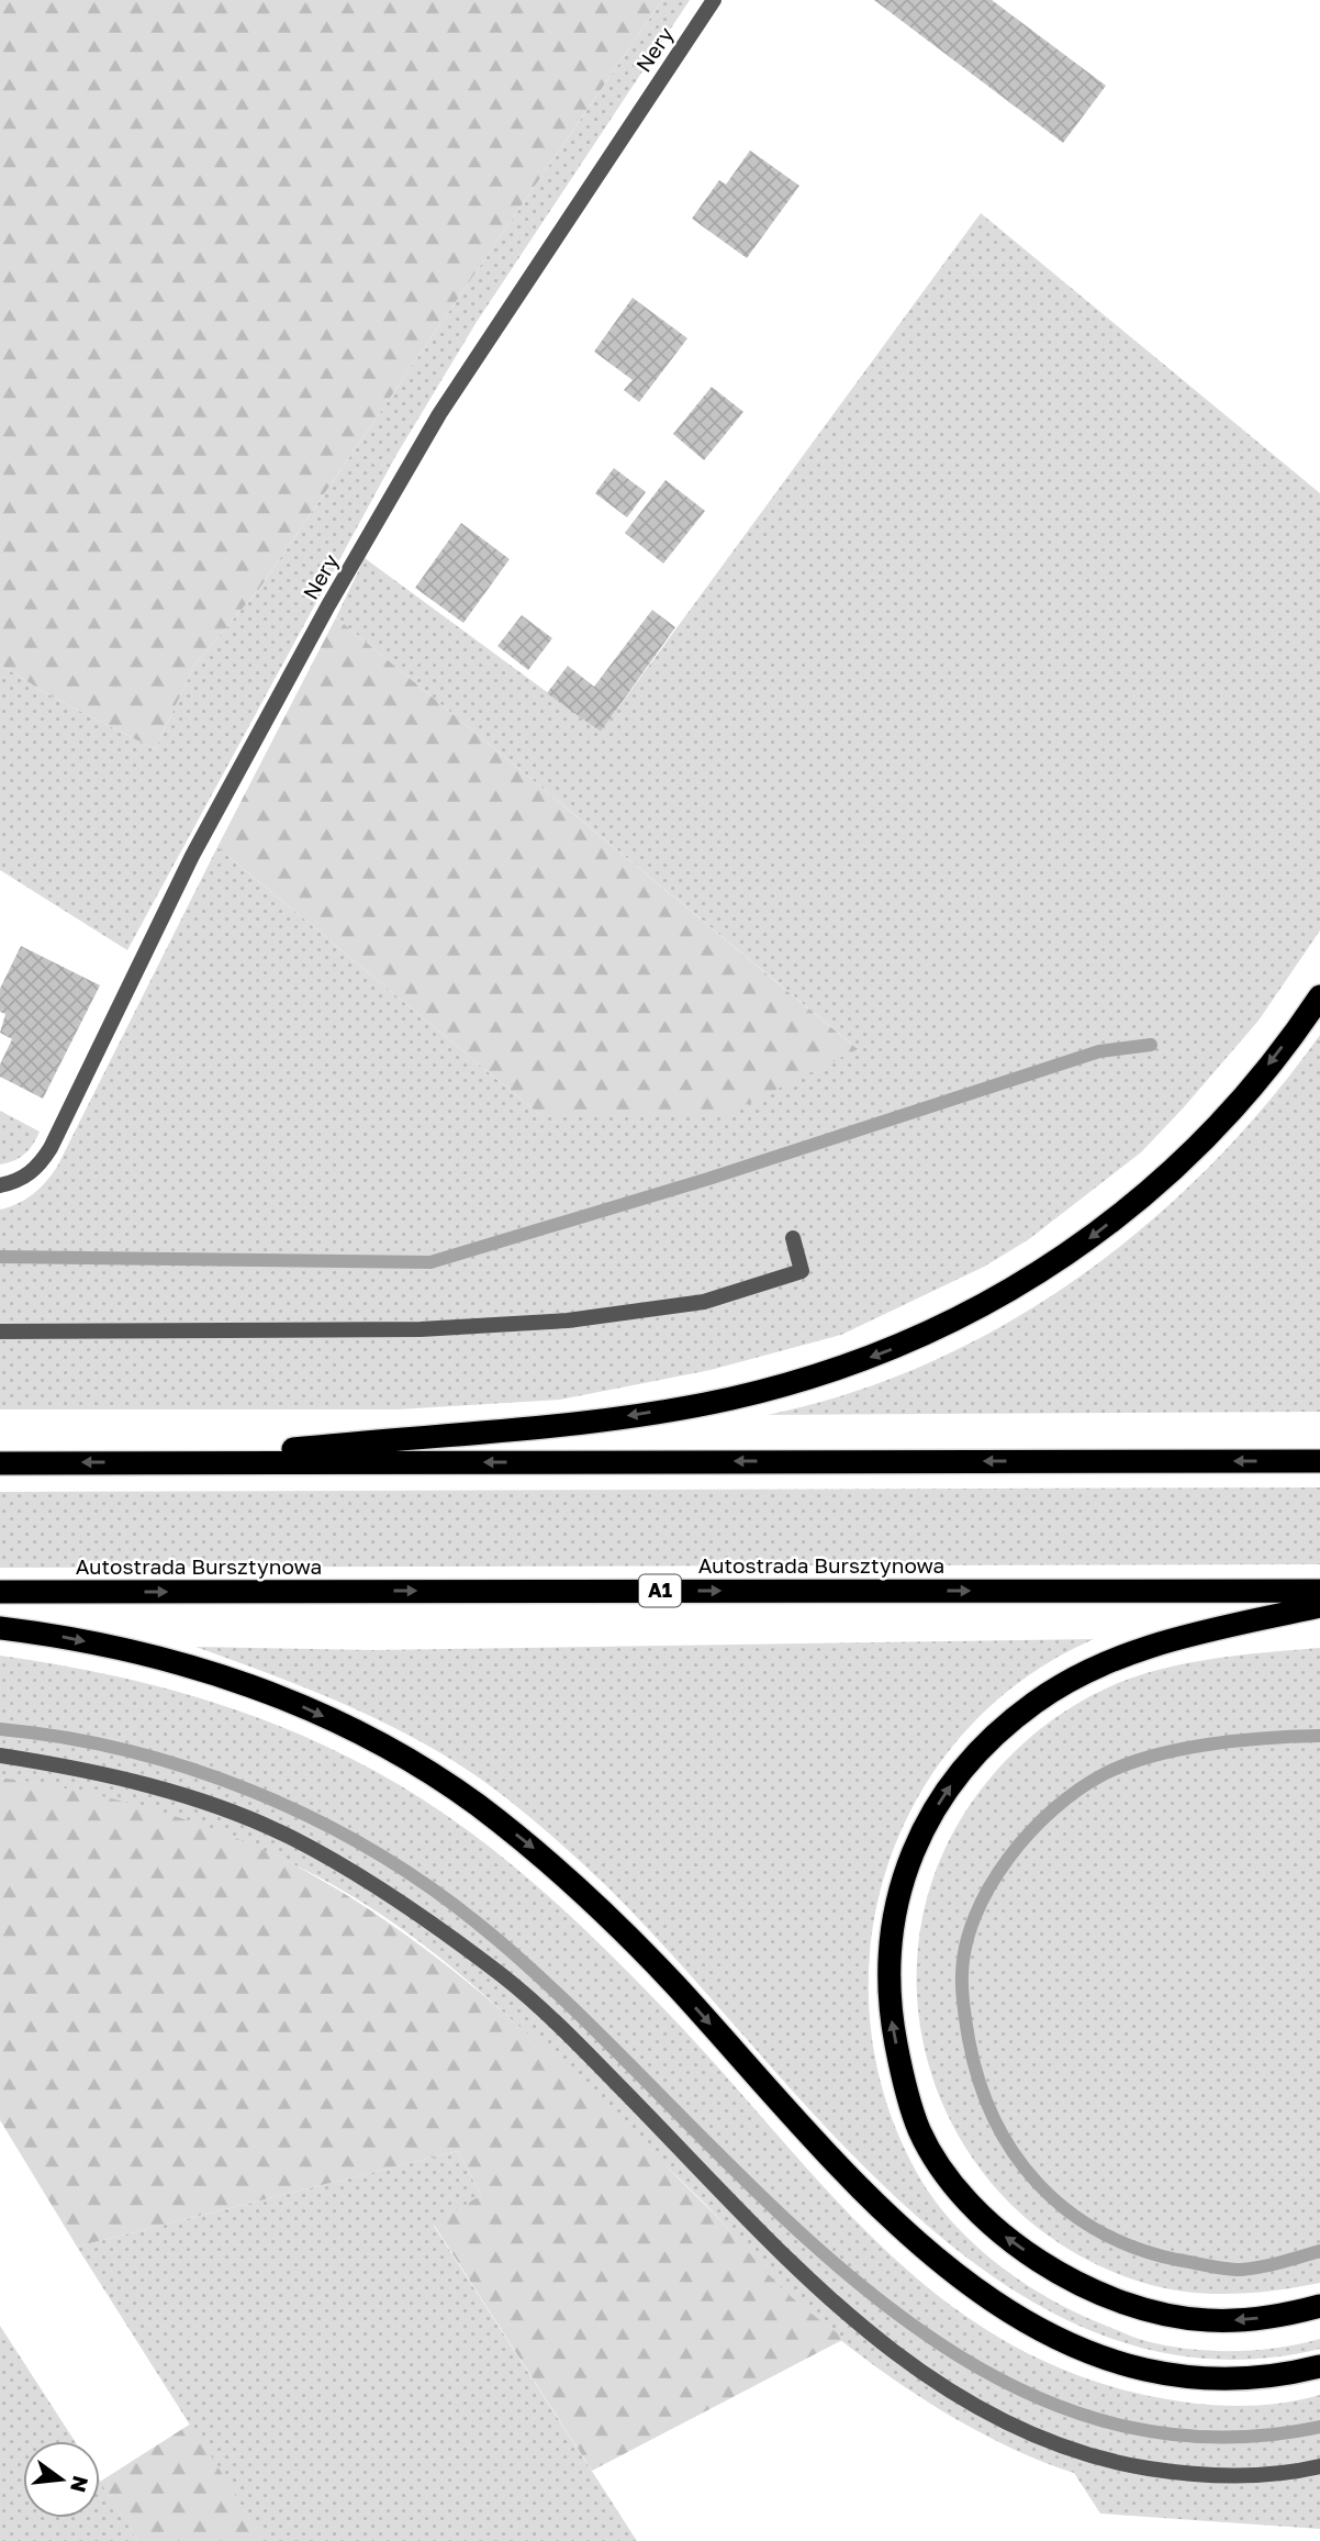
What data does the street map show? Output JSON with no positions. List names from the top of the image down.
{
  "streets": {
    "highway": ["Autostrada Bursztynowa", "A1"],
    "street": ["Nery"]
  },
  "north": "right"
}
